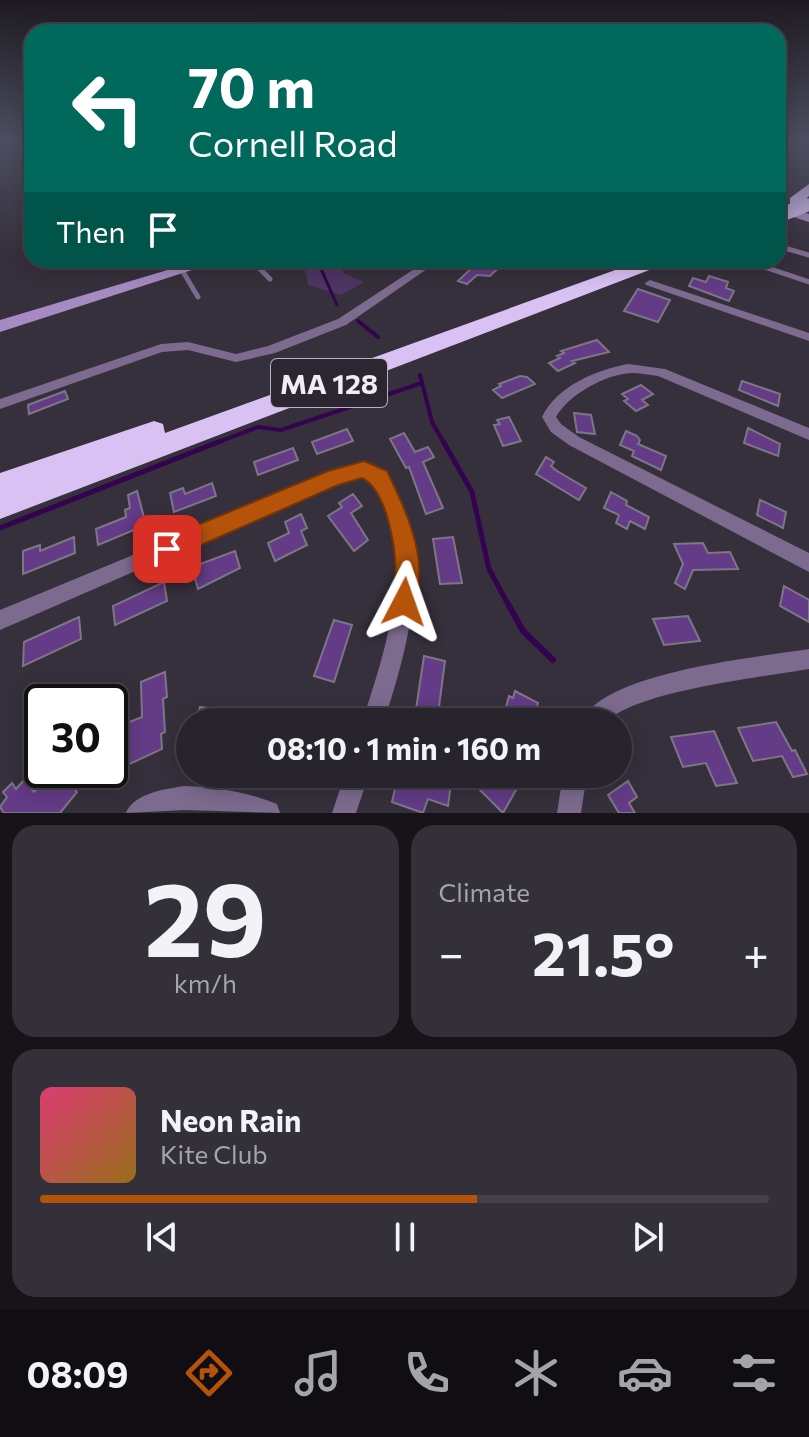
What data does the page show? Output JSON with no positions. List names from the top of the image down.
{
  "streets": {
    "highway": ["MA 128"]
  },
  "page": {
    "turn": ["70 m", "Cornell Road"],
    "then": "Then",
    "limit": "30",
    "trip": "08:10 · 1 min · 160 m",
    "tile": [
      ["29", "km/h"],
      "Climate"
    ],
    "heat": ["−", "21.5°", "+"],
    "song": ["Neon Rain", "Kite Club"],
    "tabs": "08:09"
  }
}
